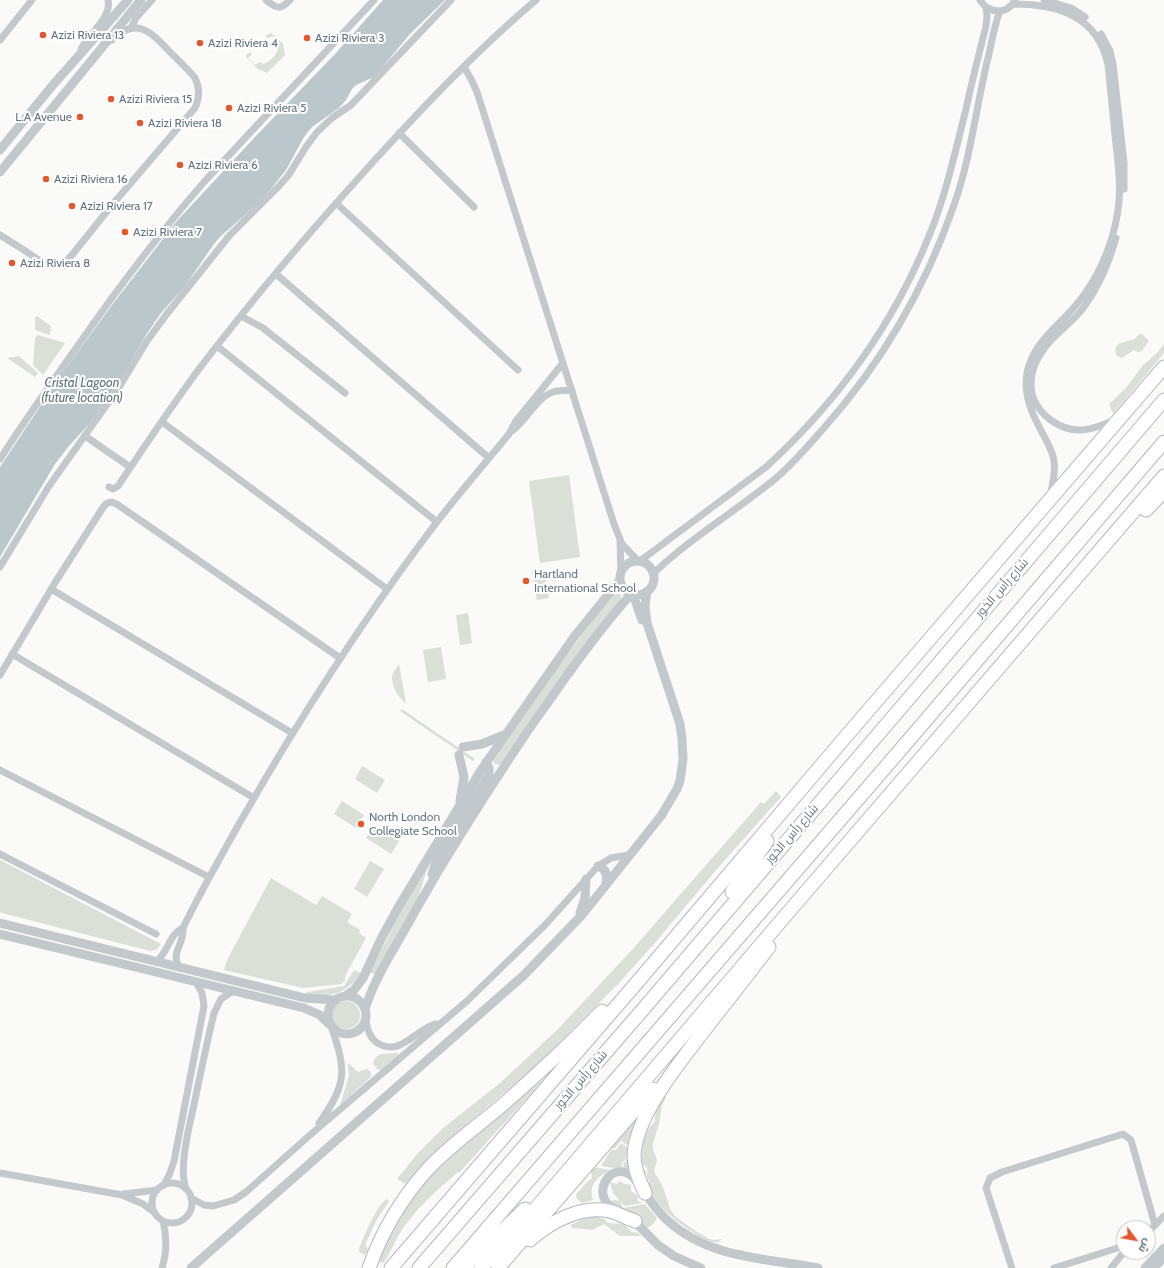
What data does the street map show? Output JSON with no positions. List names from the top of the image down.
{
  "streets": {
    "highway": ["شارع رأس الخور"]
  },
  "water": ["Cristal Lagoon (future location)"],
  "places": [
    "Azizi Riviera 13",
    "Azizi Riviera 3",
    "Azizi Riviera 4",
    "Azizi Riviera 15",
    "Azizi Riviera 5",
    "L.A Avenue",
    "Azizi Riviera 18",
    "Azizi Riviera 6",
    "Azizi Riviera 16",
    "Azizi Riviera 17",
    "Azizi Riviera 7",
    "Azizi Riviera 8",
    "Hartland International School",
    "North London Collegiate School"
  ],
  "north": "bottom right"
}
